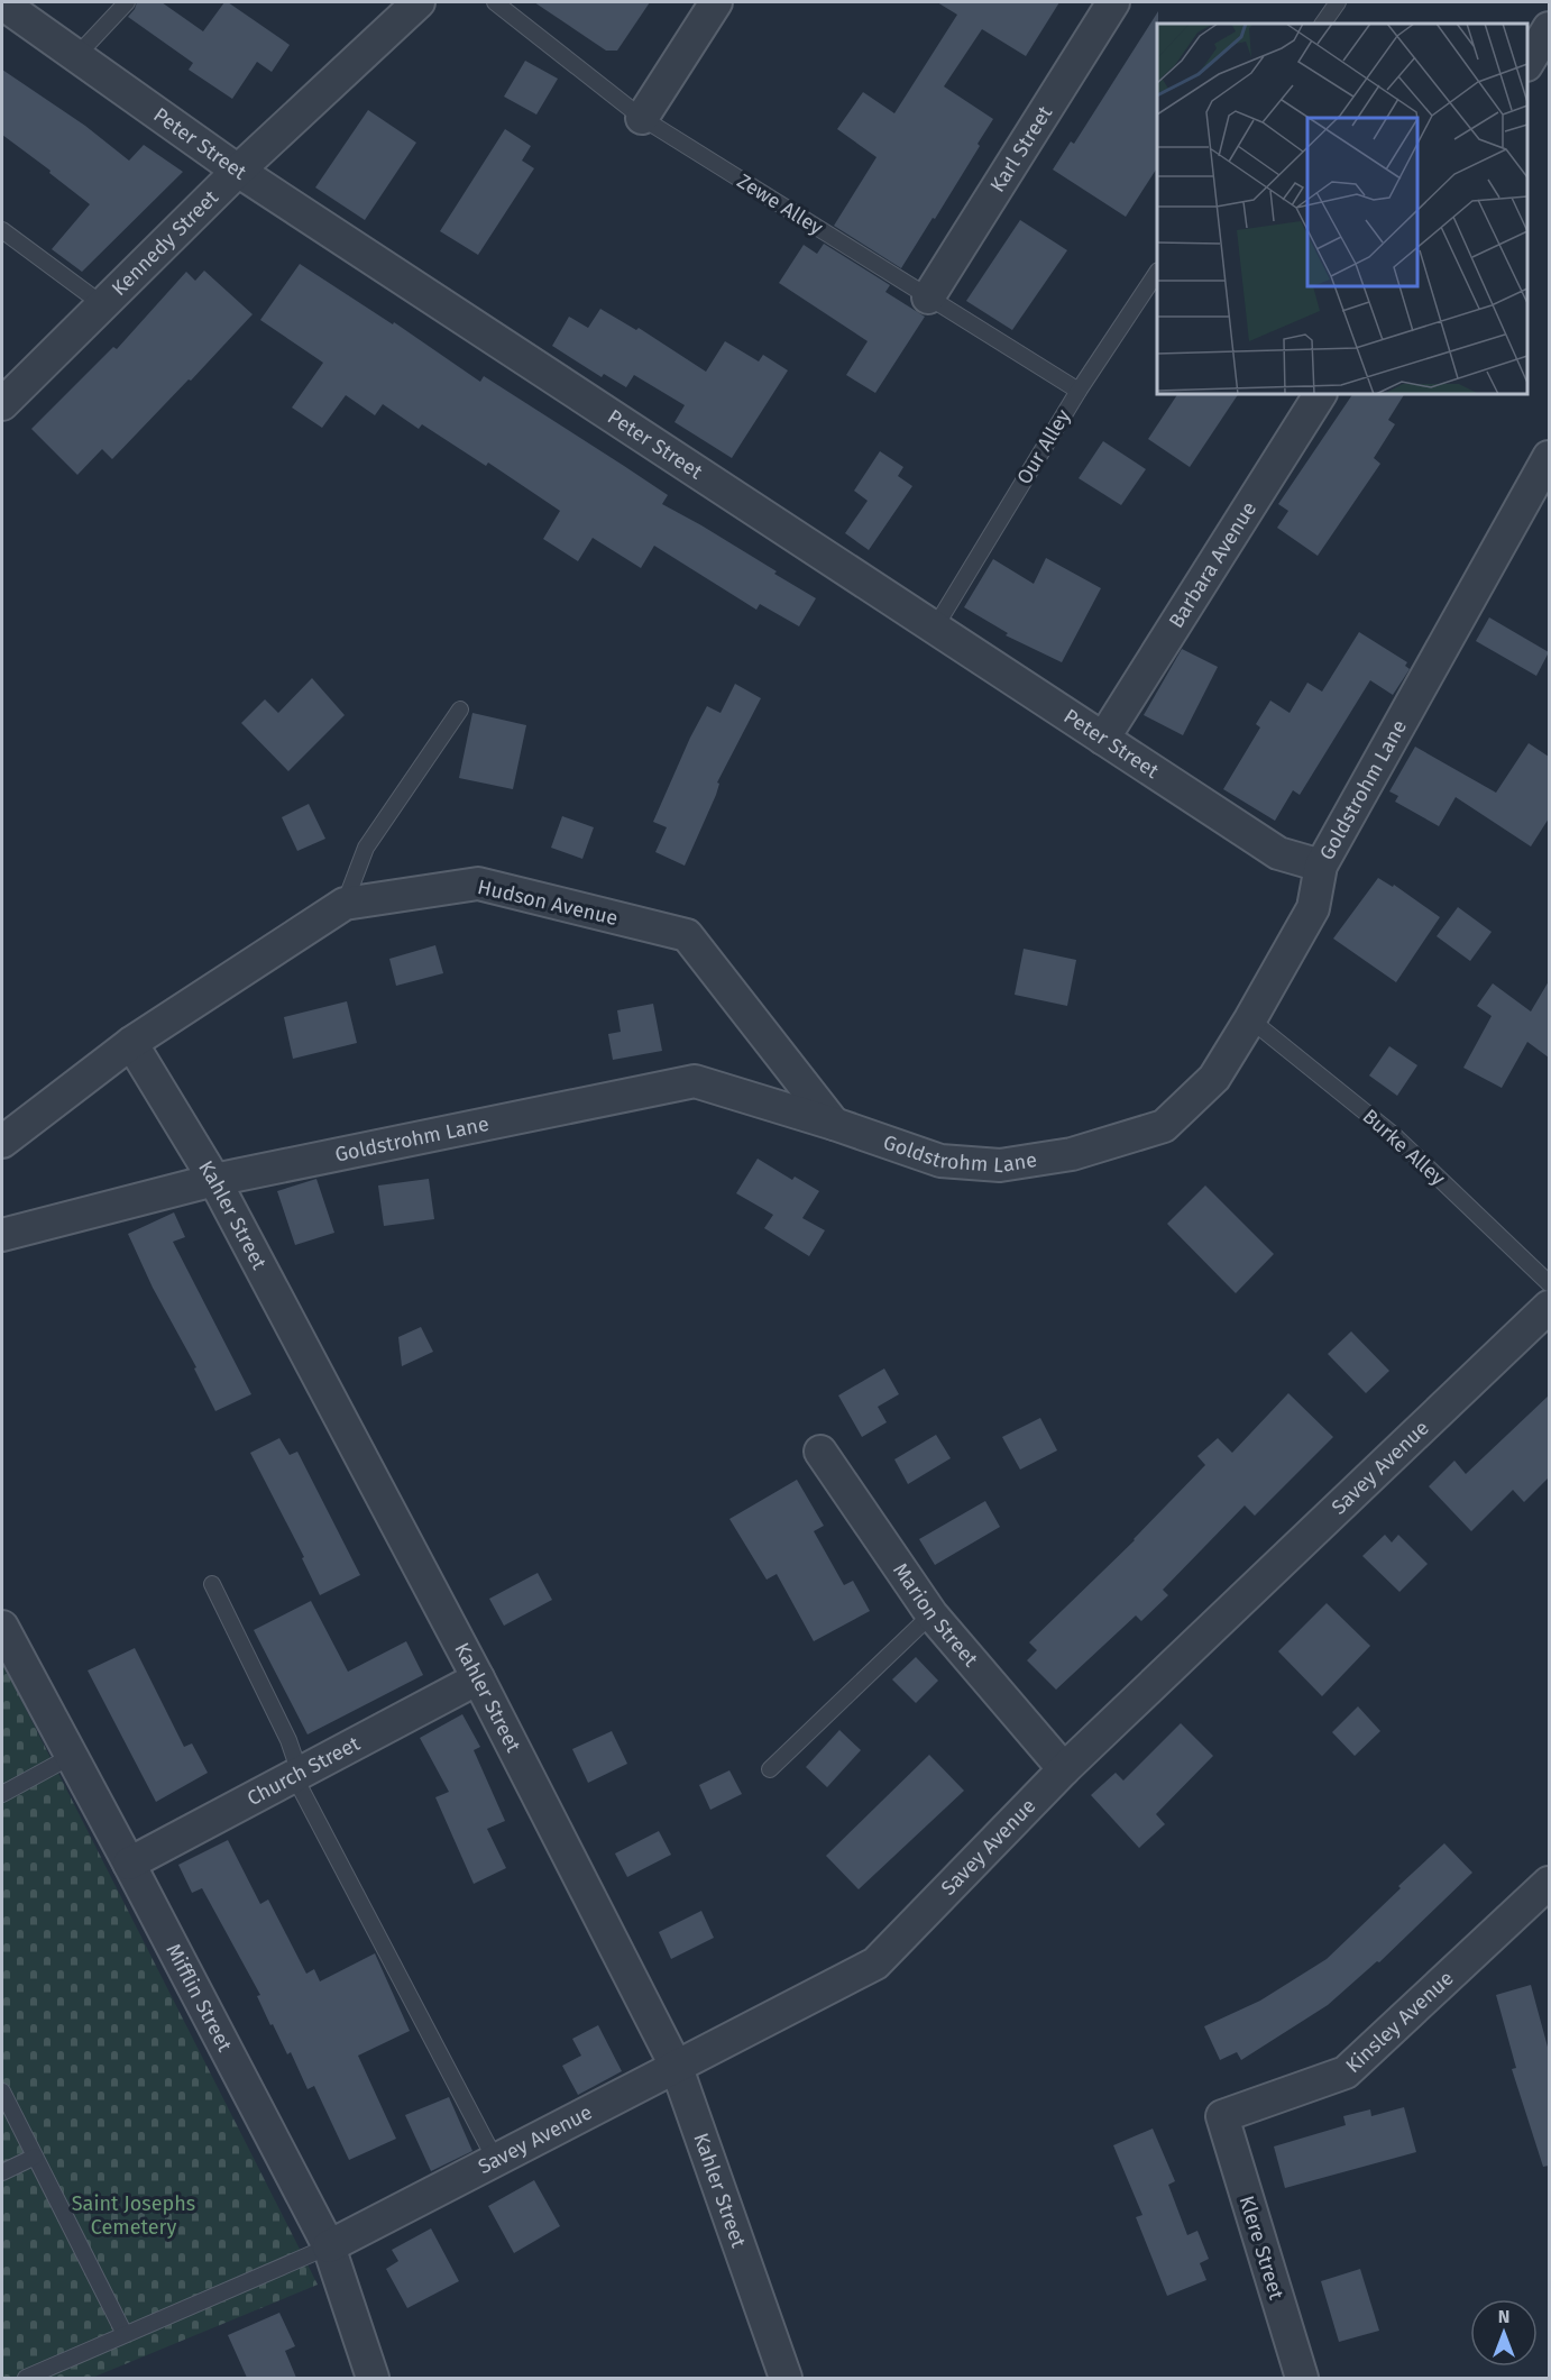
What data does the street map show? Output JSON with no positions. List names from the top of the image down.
{
  "streets": {
    "street": [
      "Peter Street",
      "Karl Street",
      "Kennedy Street",
      "Barbara Avenue",
      "Goldstrohm Lane",
      "Hudson Avenue",
      "Kahler Street",
      "Savey Avenue",
      "Marion Street",
      "Church Street",
      "Mifflin Street",
      "Kinsley Avenue",
      "Klere Street"
    ],
    "lane": ["Zewe Alley", "Our Alley", "Burke Alley"]
  },
  "crossings": [
    ["Peter Street", "Kennedy Street"],
    ["Peter Street", "Our Alley"],
    ["Peter Street", "Barbara Avenue"],
    ["Peter Street", "Goldstrohm Lane"],
    ["Karl Street", "Zewe Alley"],
    ["Zewe Alley", "Our Alley"],
    ["Goldstrohm Lane", "Hudson Avenue"],
    ["Goldstrohm Lane", "Burke Alley"],
    ["Goldstrohm Lane", "Kahler Street"],
    ["Hudson Avenue", "Kahler Street"],
    ["Kahler Street", "Savey Avenue"],
    ["Kahler Street", "Church Street"],
    ["Savey Avenue", "Marion Street"],
    ["Savey Avenue", "Mifflin Street"],
    ["Church Street", "Mifflin Street"],
    ["Kinsley Avenue", "Klere Street"]
  ],
  "parks": ["Saint Josephs Cemetery"],
  "north": "top"
}
